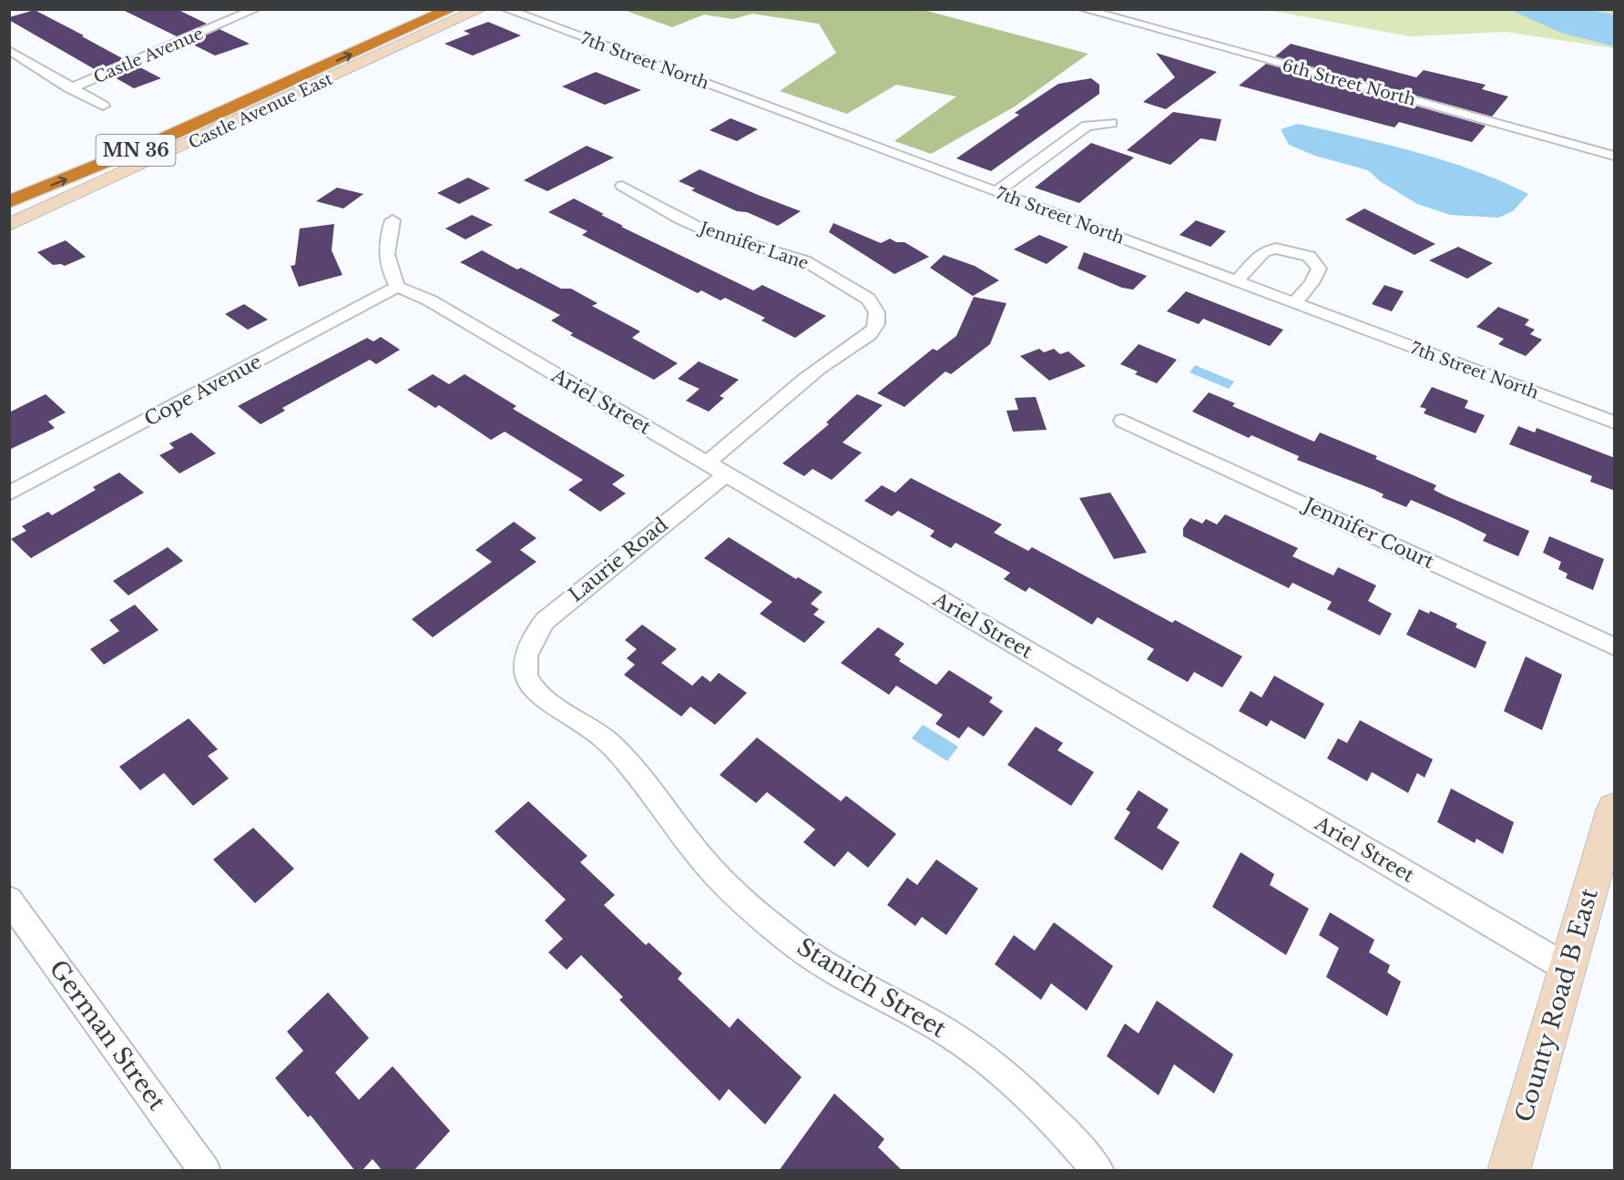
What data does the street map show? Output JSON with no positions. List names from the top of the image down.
{
  "streets": {
    "highway": ["MN 36"],
    "street": [
      "Castle Avenue",
      "7th Street North",
      "6th Street North",
      "Castle Avenue East",
      "Jennifer Lane",
      "Cope Avenue",
      "Ariel Street",
      "Jennifer Court",
      "Laurie Road",
      "Stanich Street",
      "County Road B East",
      "German Street"
    ]
  },
  "crossings": [
    ["Jennifer Lane", "Ariel Street"],
    ["Cope Avenue", "Ariel Street"],
    ["Ariel Street", "Laurie Road"],
    ["Ariel Street", "County Road B East"],
    ["Laurie Road", "Stanich Street"]
  ]
}
